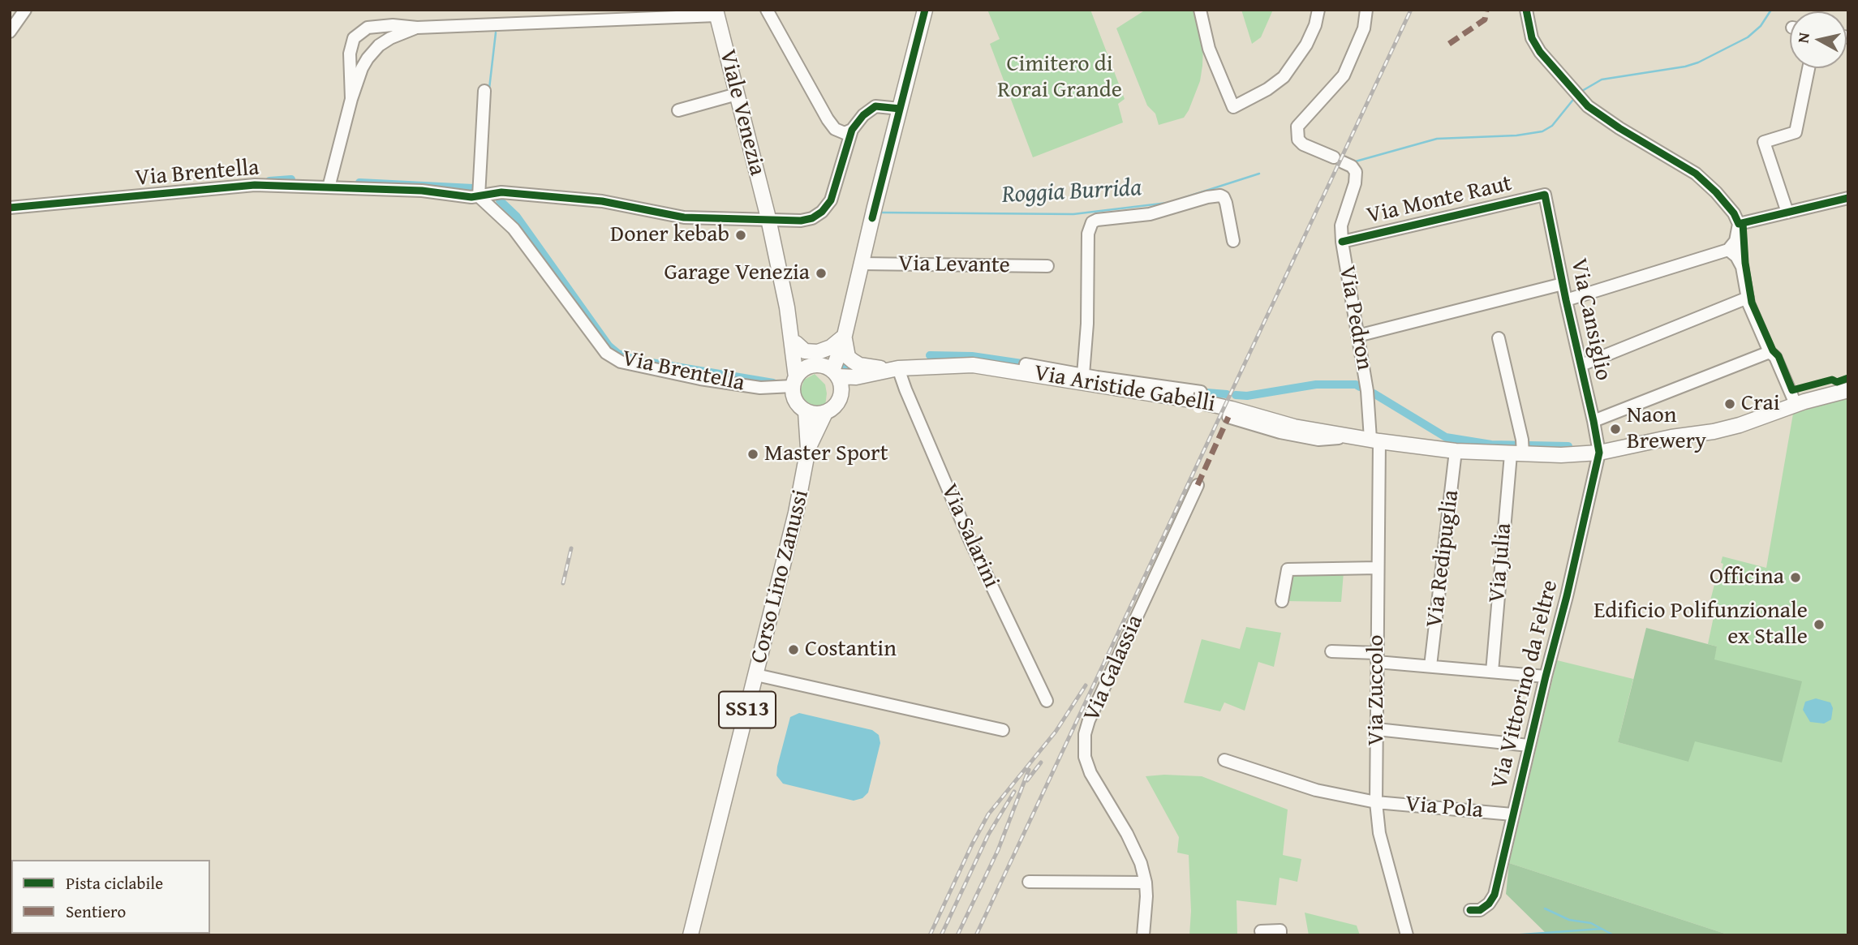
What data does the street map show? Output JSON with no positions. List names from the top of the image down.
{
  "streets": {
    "main road": [
      "Viale Venezia",
      "Via Aristide Gabelli",
      "Corso Lino Zanussi",
      "SS13"
    ],
    "street": [
      "Via Brentella",
      "Via Monte Raut",
      "Via Levante",
      "Via Pedron",
      "Via Cansiglio",
      "Via Salarini",
      "Via Redipuglia",
      "Via Julia",
      "Via Galassia",
      "Via Vittorino da Feltre",
      "Via Zuccolo",
      "Via Pola"
    ]
  },
  "crossings": [
    ["Via Brentella", "Via Aristide Gabelli"],
    ["Via Brentella", "Corso Lino Zanussi"],
    ["Via Monte Raut", "Via Pedron"],
    ["Via Monte Raut", "Via Cansiglio"],
    ["Via Pedron", "Via Aristide Gabelli"],
    ["Via Pedron", "Via Zuccolo"],
    ["Via Cansiglio", "Via Aristide Gabelli"],
    ["Via Cansiglio", "Via Vittorino da Feltre"],
    ["Via Aristide Gabelli", "Via Salarini"],
    ["Via Aristide Gabelli", "Via Redipuglia"],
    ["Via Aristide Gabelli", "Via Julia"],
    ["Via Aristide Gabelli", "Corso Lino Zanussi"],
    ["Via Aristide Gabelli", "Via Vittorino da Feltre"],
    ["Via Aristide Gabelli", "Via Zuccolo"],
    ["Via Vittorino da Feltre", "Via Pola"],
    ["Via Zuccolo", "Via Pola"]
  ],
  "water": ["Roggia Burrida"],
  "parks": ["Cimitero di Rorai Grande"],
  "places": [
    "Doner kebab",
    "Garage Venezia",
    "Crai",
    "Naon Brewery",
    "Master Sport",
    "Officina",
    "Edificio Polifunzionale ex Stalle",
    "Costantin"
  ],
  "legend": ["Pista ciclabile", "Sentiero"],
  "north": "left"
}
